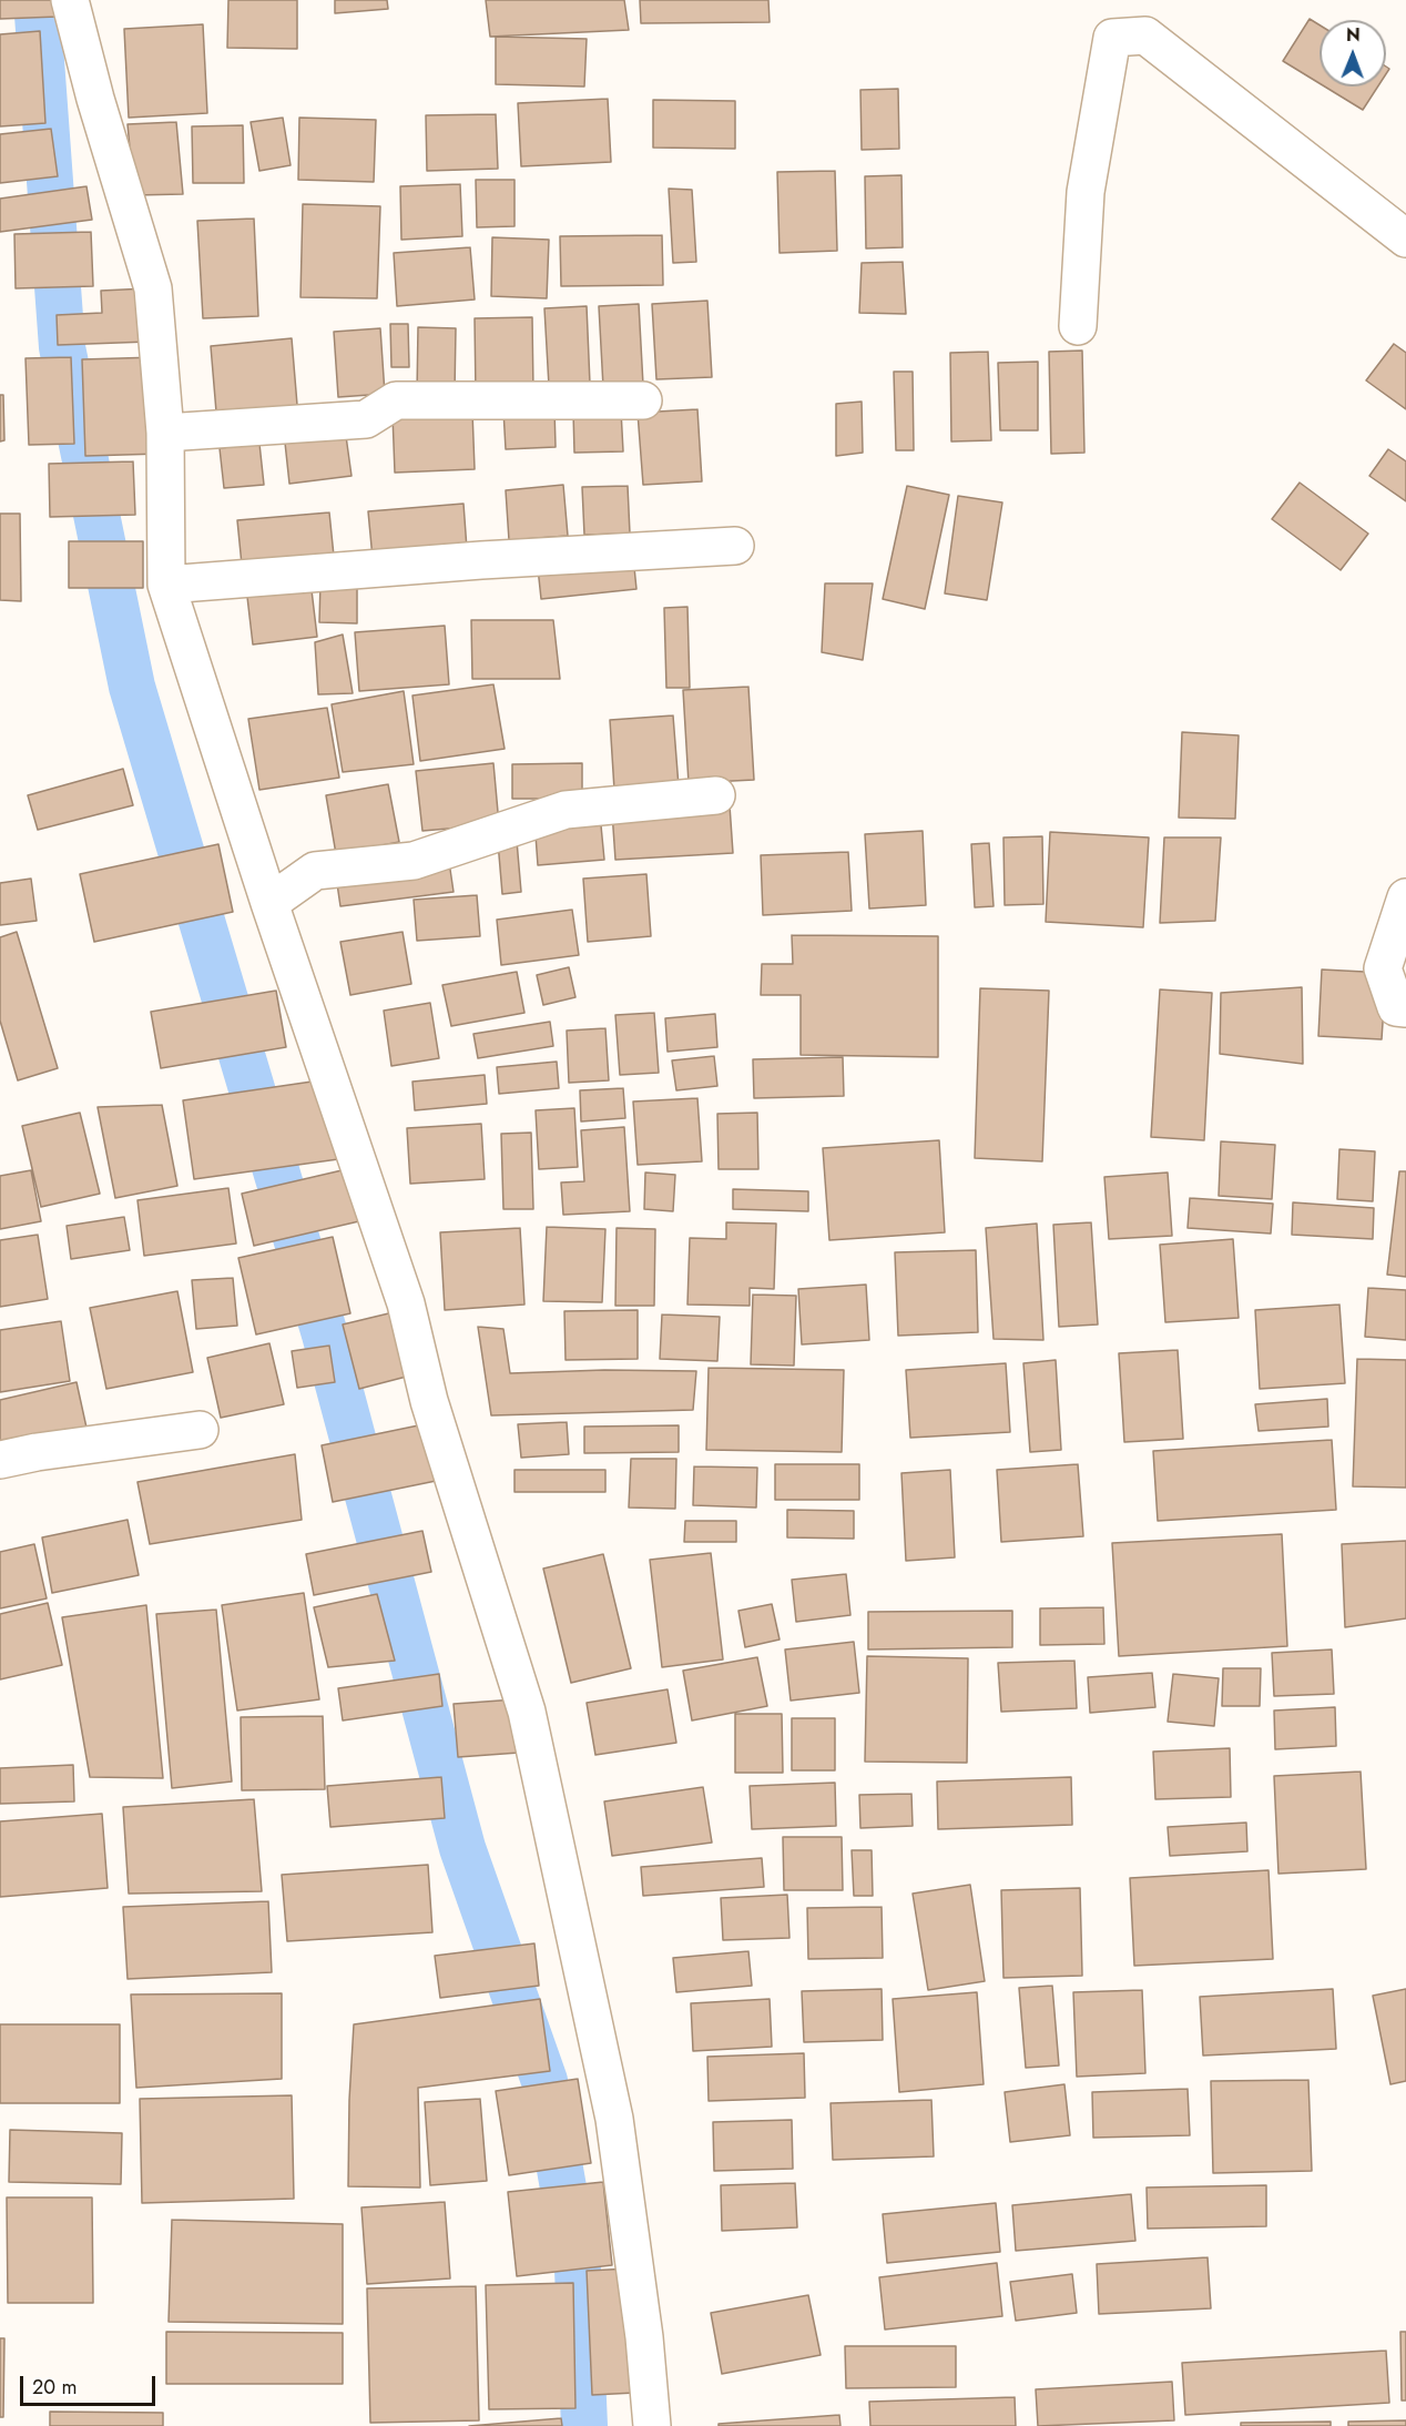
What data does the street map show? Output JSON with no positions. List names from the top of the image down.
{
  "scale_bar": "20 m",
  "north": "top"
}
